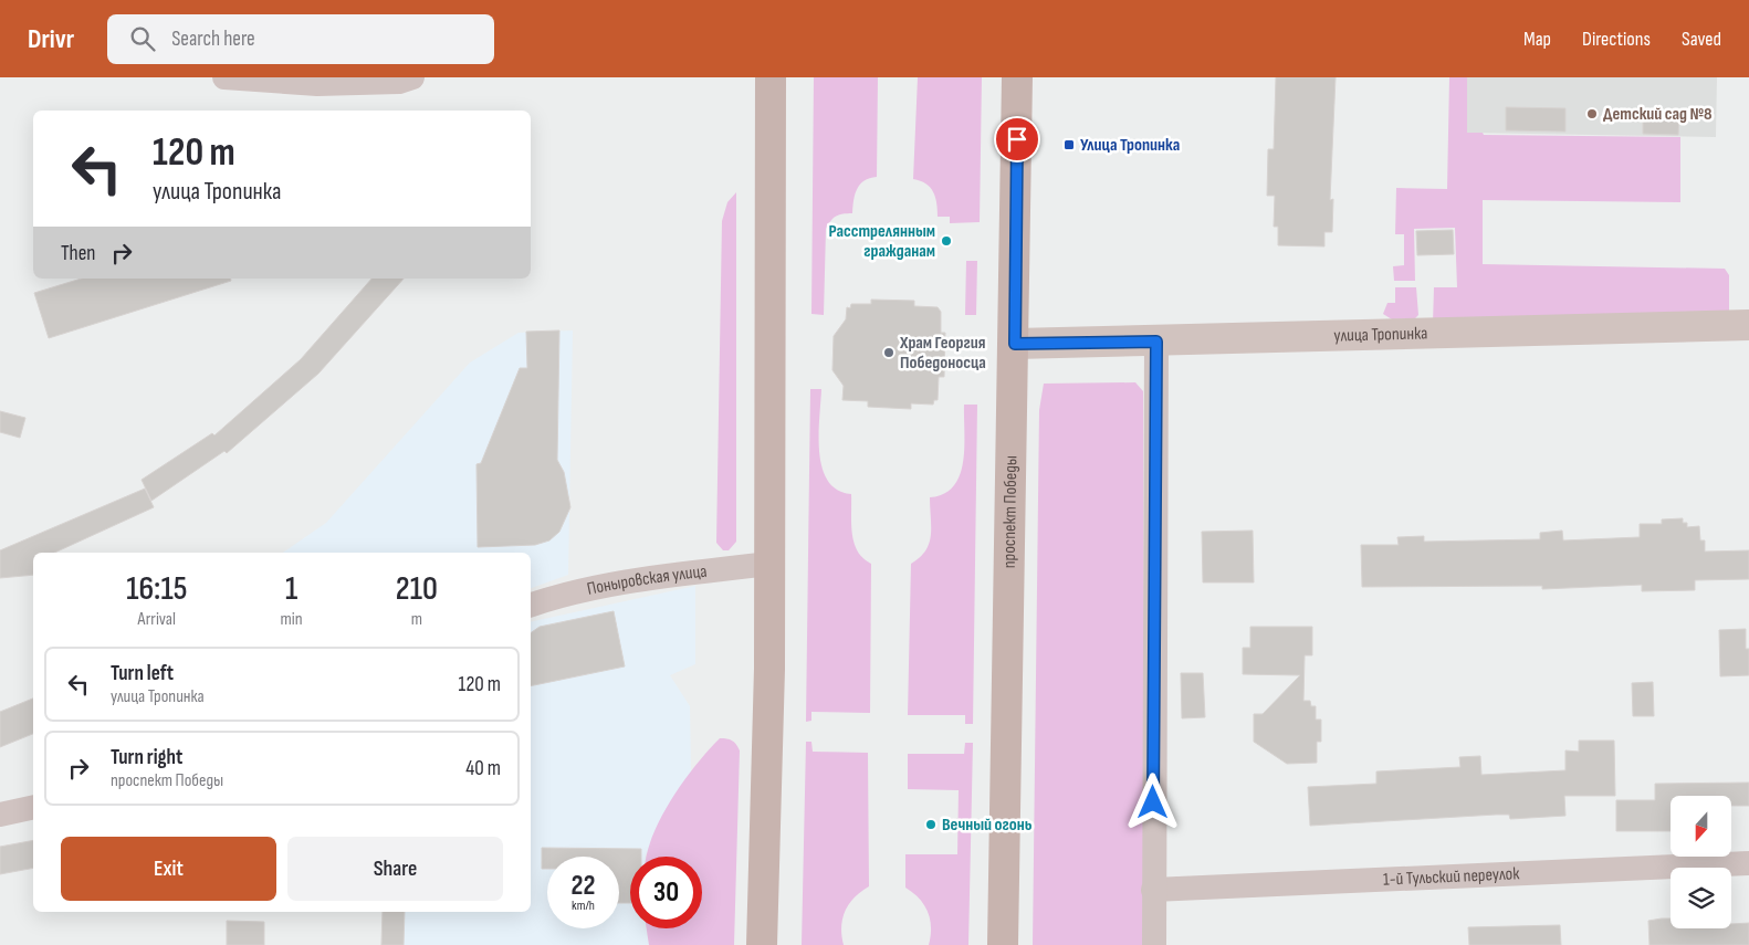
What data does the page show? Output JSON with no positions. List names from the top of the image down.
{
  "streets": {
    "main road": ["улица Тропинка", "проспект Победы"],
    "street": ["Поныровская улица", "1-й Тульский переулок"]
  },
  "crossings": [
    ["улица Тропинка", "проспект Победы"]
  ],
  "places": {
    "other": [
      "Детский сад №8",
      "Расстрелянным гражданам",
      "Храм Георгия Победоносца",
      "Вечный огонь"
    ],
    "transit": ["Улица Тропинка"]
  },
  "north": "bottom",
  "page": {
    "header": "Drivr",
    "search": "Search here",
    "nav": ["Map", "Directions", "Saved"],
    "turn": ["120 m", "улица Тропинка"],
    "then": "Then",
    "eta": [
      "16:15",
      "Arrival",
      "1",
      "min",
      "210",
      "m"
    ],
    "list": [
      {
        "name": "Turn left",
        "note": "улица Тропинка",
        "value": "120 m"
      },
      {
        "name": "Turn right",
        "note": "проспект Победы",
        "value": "40 m"
      }
    ],
    "buttons": ["Exit", "Share"],
    "speed": "22 km/h",
    "limit": "30"
  }
}
